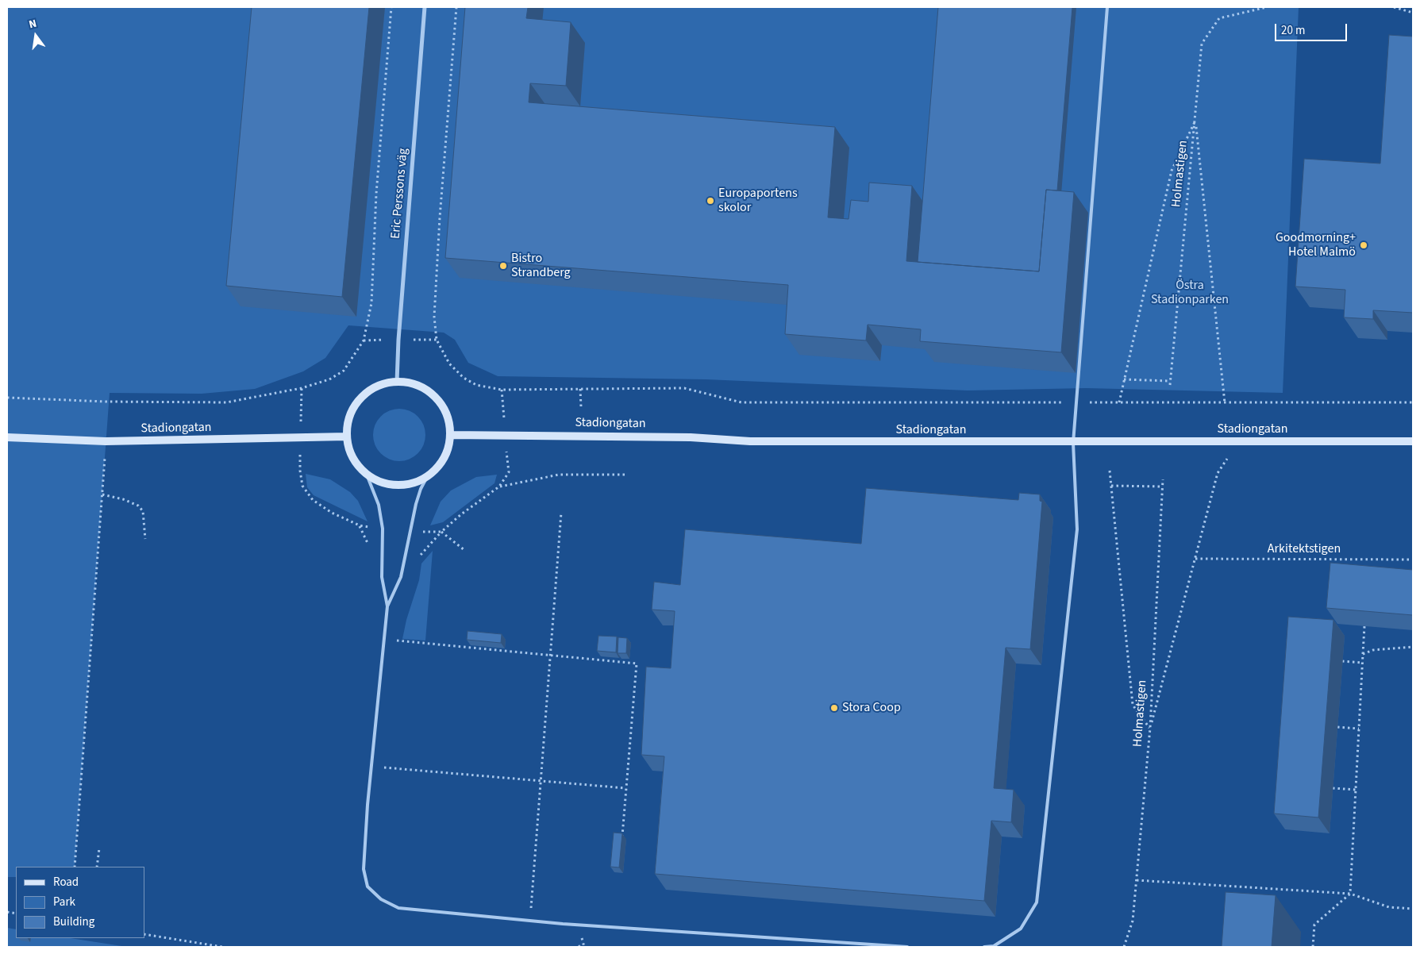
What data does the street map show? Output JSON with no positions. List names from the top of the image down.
{
  "streets": {
    "main road": ["Stadiongatan"],
    "street": ["Eric Perssons väg"],
    "path": ["Holmastigen", "Arkitektstigen"]
  },
  "crossings": [
    ["Eric Perssons väg", "Stadiongatan"]
  ],
  "parks": ["Östra Stadionparken"],
  "places": [
    "Europaportens skolor",
    "Goodmorning+ Hotel Malmö",
    "Bistro Strandberg",
    "Stora Coop"
  ],
  "legend": ["Road", "Park", "Building"],
  "scale_bar": "20 m",
  "north": "top"
}
